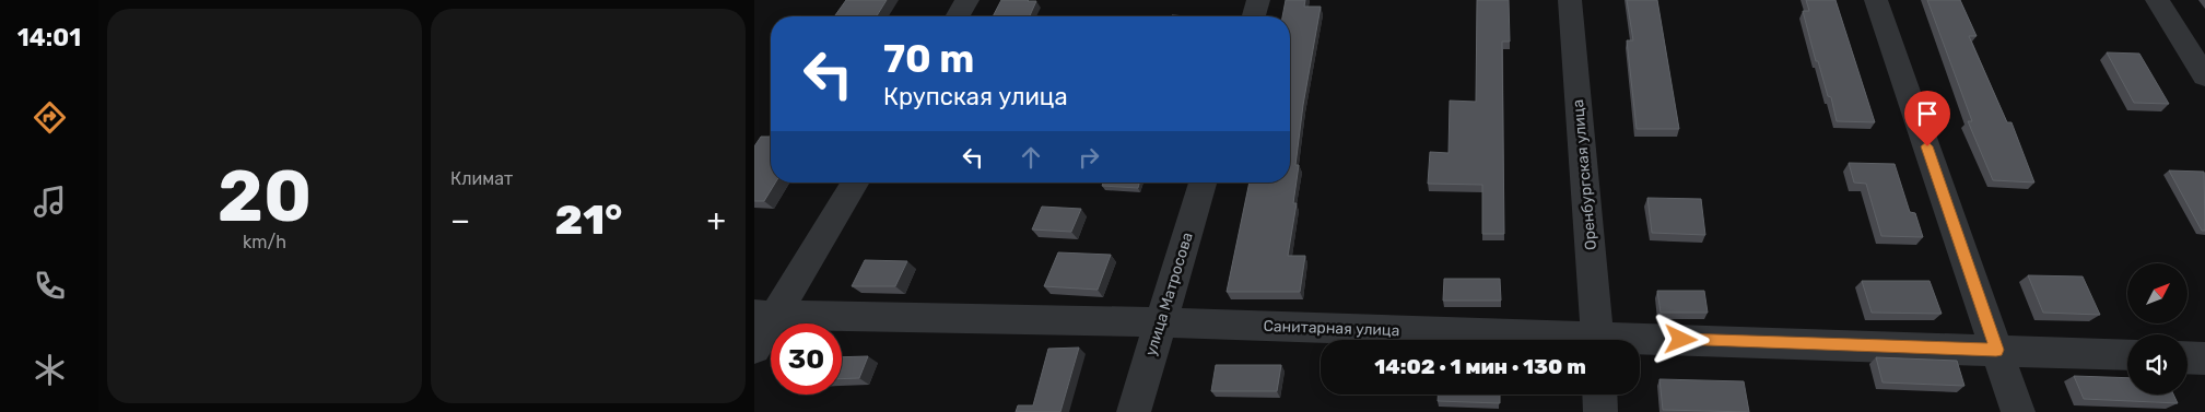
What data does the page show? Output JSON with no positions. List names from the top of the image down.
{
  "streets": {
    "street": ["Оренбургская улица", "улица Матросова", "Санитарная улица"]
  },
  "crossings": [
    ["улица Матросова", "Санитарная улица"]
  ],
  "north": "top right",
  "page": {
    "tabs": "14:01",
    "tile": [
      ["20", "km/h"],
      "Климат"
    ],
    "turn": ["70 m", "Крупская улица"],
    "heat": ["−", "21°", "+"],
    "limit": "30",
    "trip": "14:02 · 1 мин · 130 m"
  }
}
